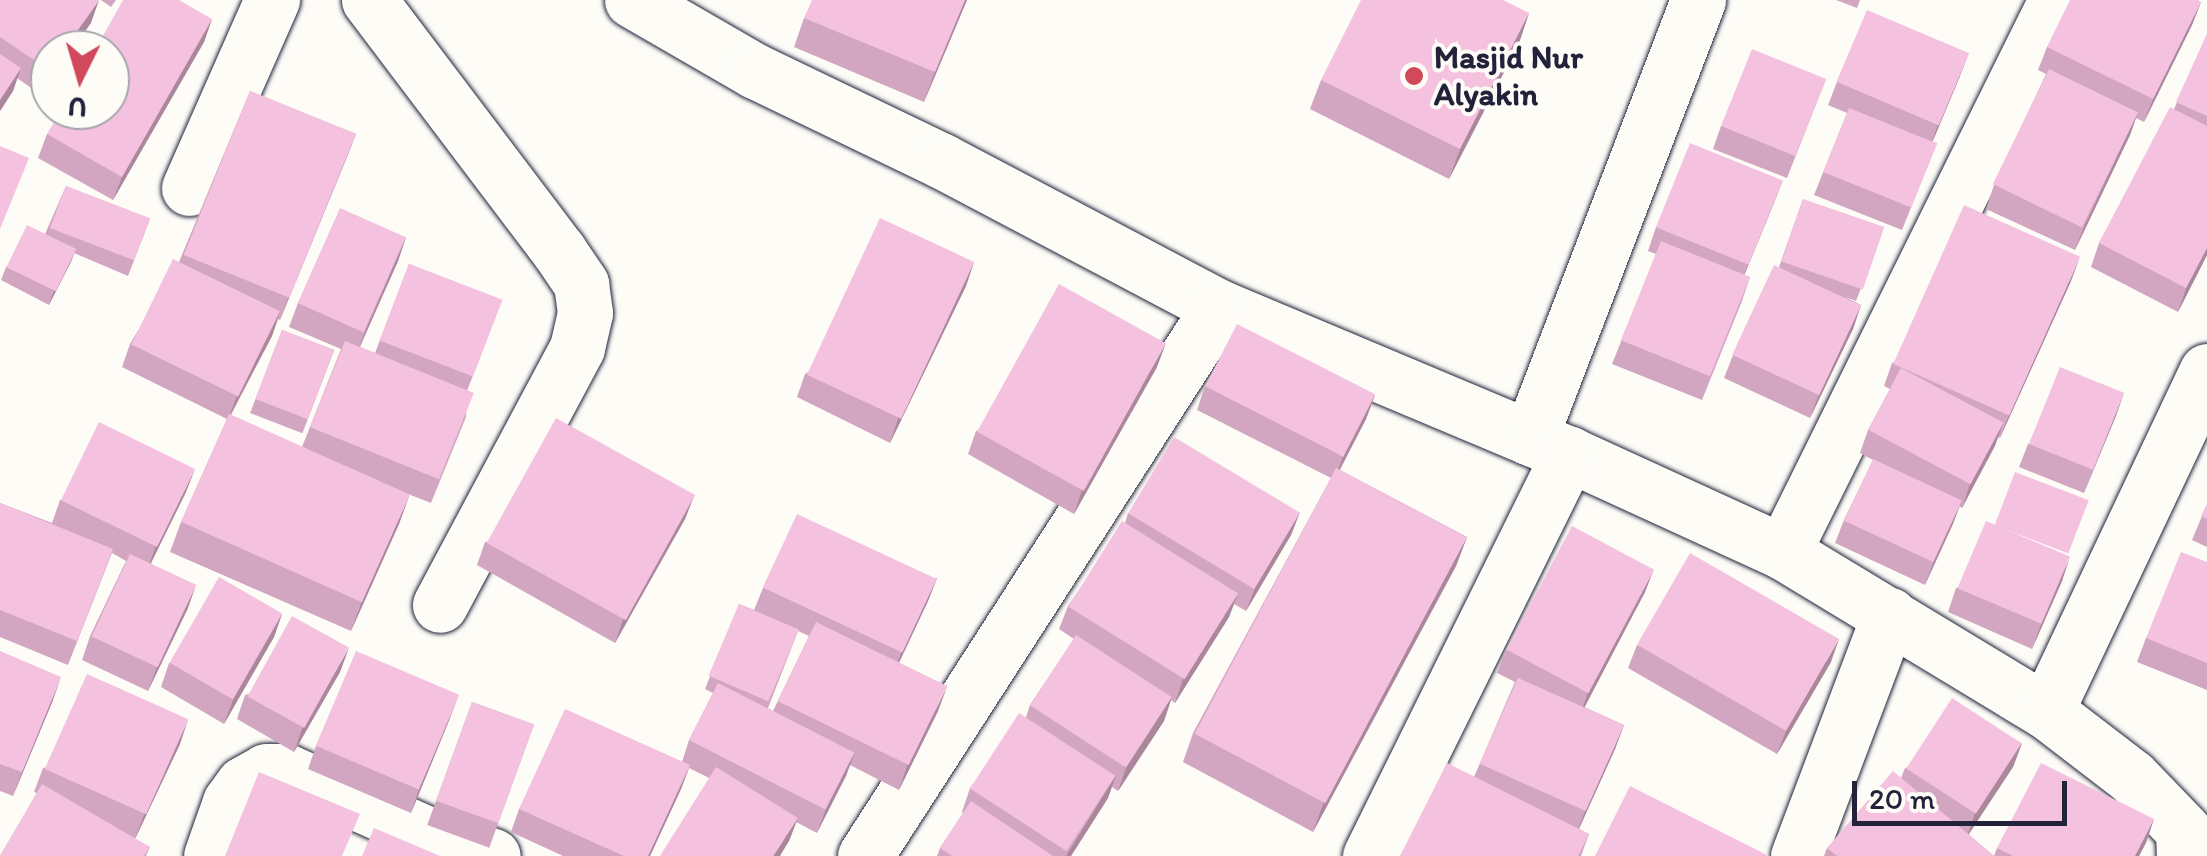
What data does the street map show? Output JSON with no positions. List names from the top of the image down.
{
  "places": ["Masjid Nur Alyakin"],
  "scale_bar": "20 m",
  "north": "bottom"
}
